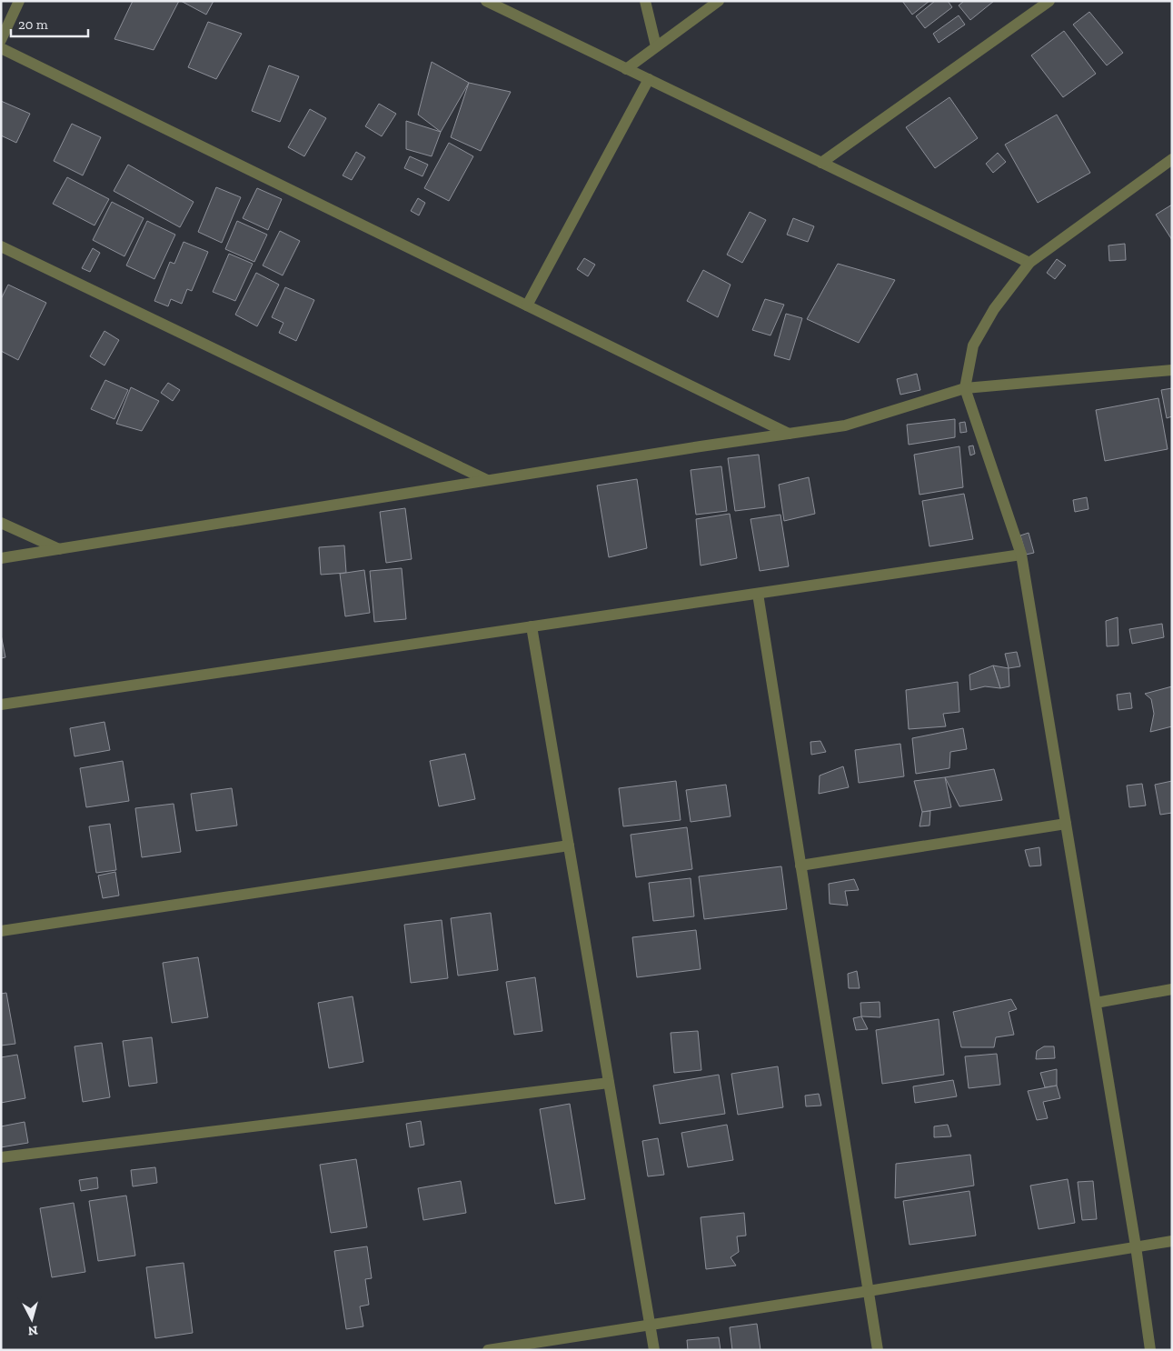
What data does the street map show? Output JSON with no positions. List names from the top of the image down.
{
  "scale_bar": "20 m",
  "north": "bottom"
}
